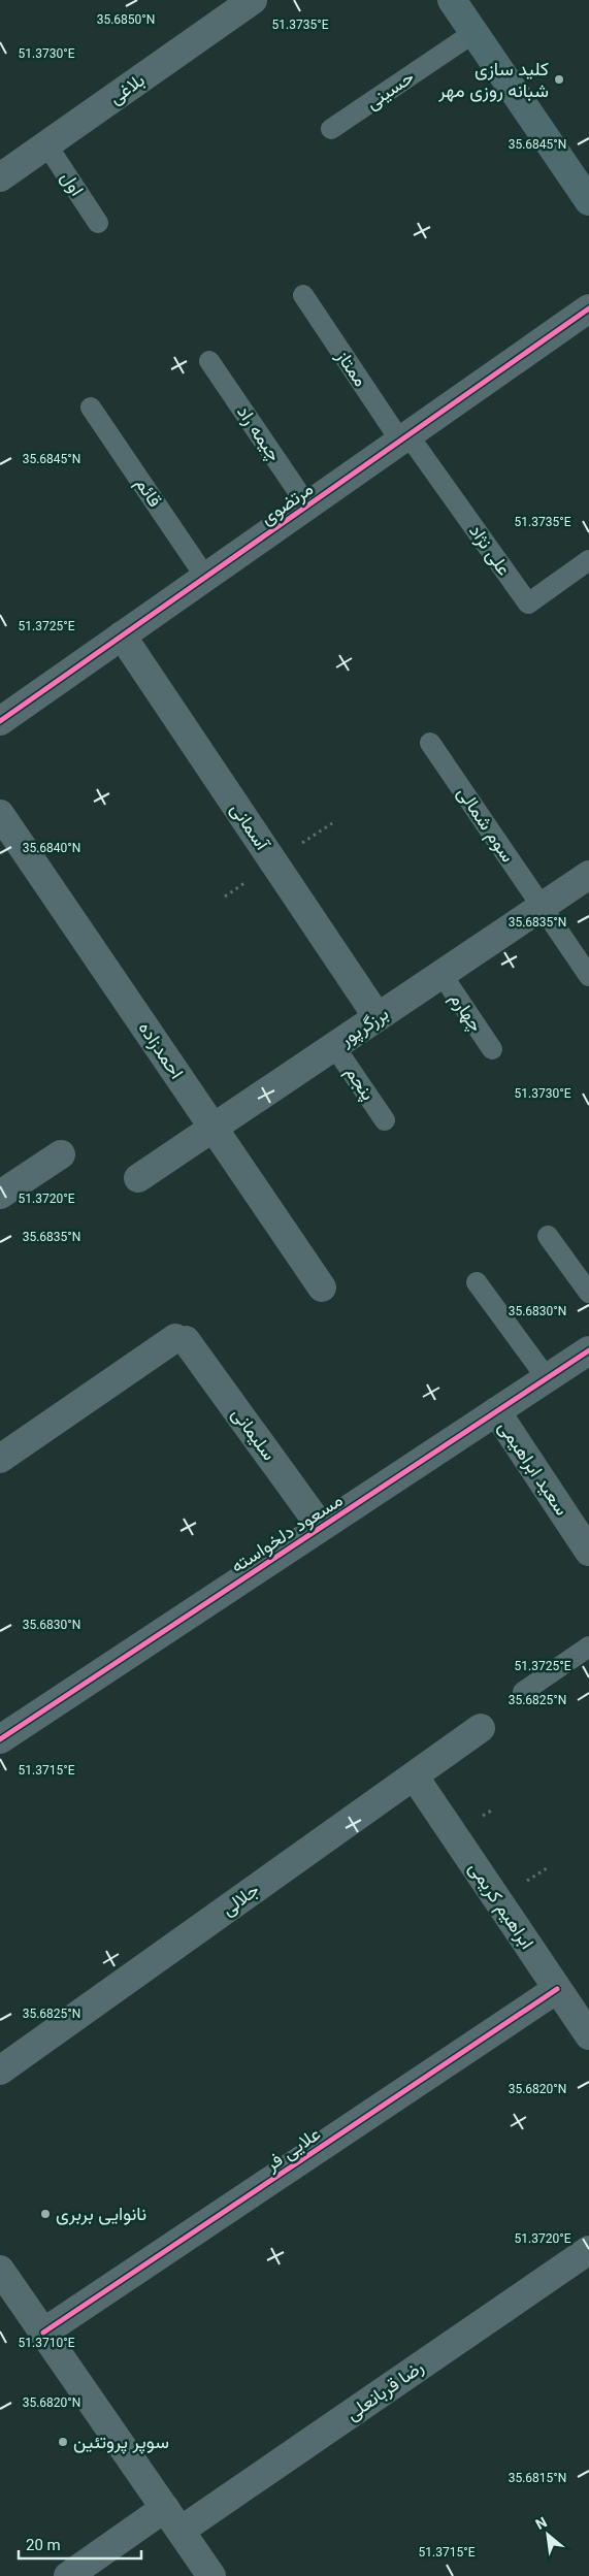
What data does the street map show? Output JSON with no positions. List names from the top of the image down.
{
  "streets": {
    "street": [
      "بلاغی",
      "مرتضوی",
      "آسمانی",
      "برزگرپور",
      "احمدزاده",
      "سلیمانی",
      "سعید ابراهیمی",
      "مسعود دلخواسته",
      "جلالی",
      "ابراهیم کریمی",
      "علایی فر",
      "رضا قربانعلی"
    ],
    "lane": [
      "حسینی",
      "اول",
      "ممتاز",
      "چیمه راد",
      "قائم",
      "علی نژاد",
      "سوم شمالی",
      "چهارم",
      "پنجم"
    ]
  },
  "crossings": [
    ["بلاغی", "اول"],
    ["ممتاز", "مرتضوی"],
    ["ممتاز", "علی نژاد"],
    ["چیمه راد", "مرتضوی"],
    ["قائم", "مرتضوی"],
    ["مرتضوی", "علی نژاد"],
    ["مرتضوی", "آسمانی"],
    ["سوم شمالی", "برزگرپور"],
    ["آسمانی", "برزگرپور"],
    ["چهارم", "برزگرپور"],
    ["برزگرپور", "احمدزاده"],
    ["برزگرپور", "پنجم"],
    ["سلیمانی", "مسعود دلخواسته"],
    ["سعید ابراهیمی", "مسعود دلخواسته"],
    ["جلالی", "ابراهیم کریمی"],
    ["ابراهیم کریمی", "علایی فر"]
  ],
  "places": ["کلید سازی شبانه روزی مهر", "نانوایی بربری", "سوپر پروتئین"],
  "scale_bar": "20 m",
  "north": "top left",
  "coordinates": [
    "35.6850°N",
    "51.3735°E",
    "51.3730°E",
    "35.6845°N",
    "51.3725°E",
    "35.6840°N",
    "35.6835°N",
    "51.3720°E",
    "35.6830°N",
    "35.6825°N",
    "51.3715°E",
    "35.6820°N",
    "51.3710°E",
    "35.6815°N"
  ]
}
